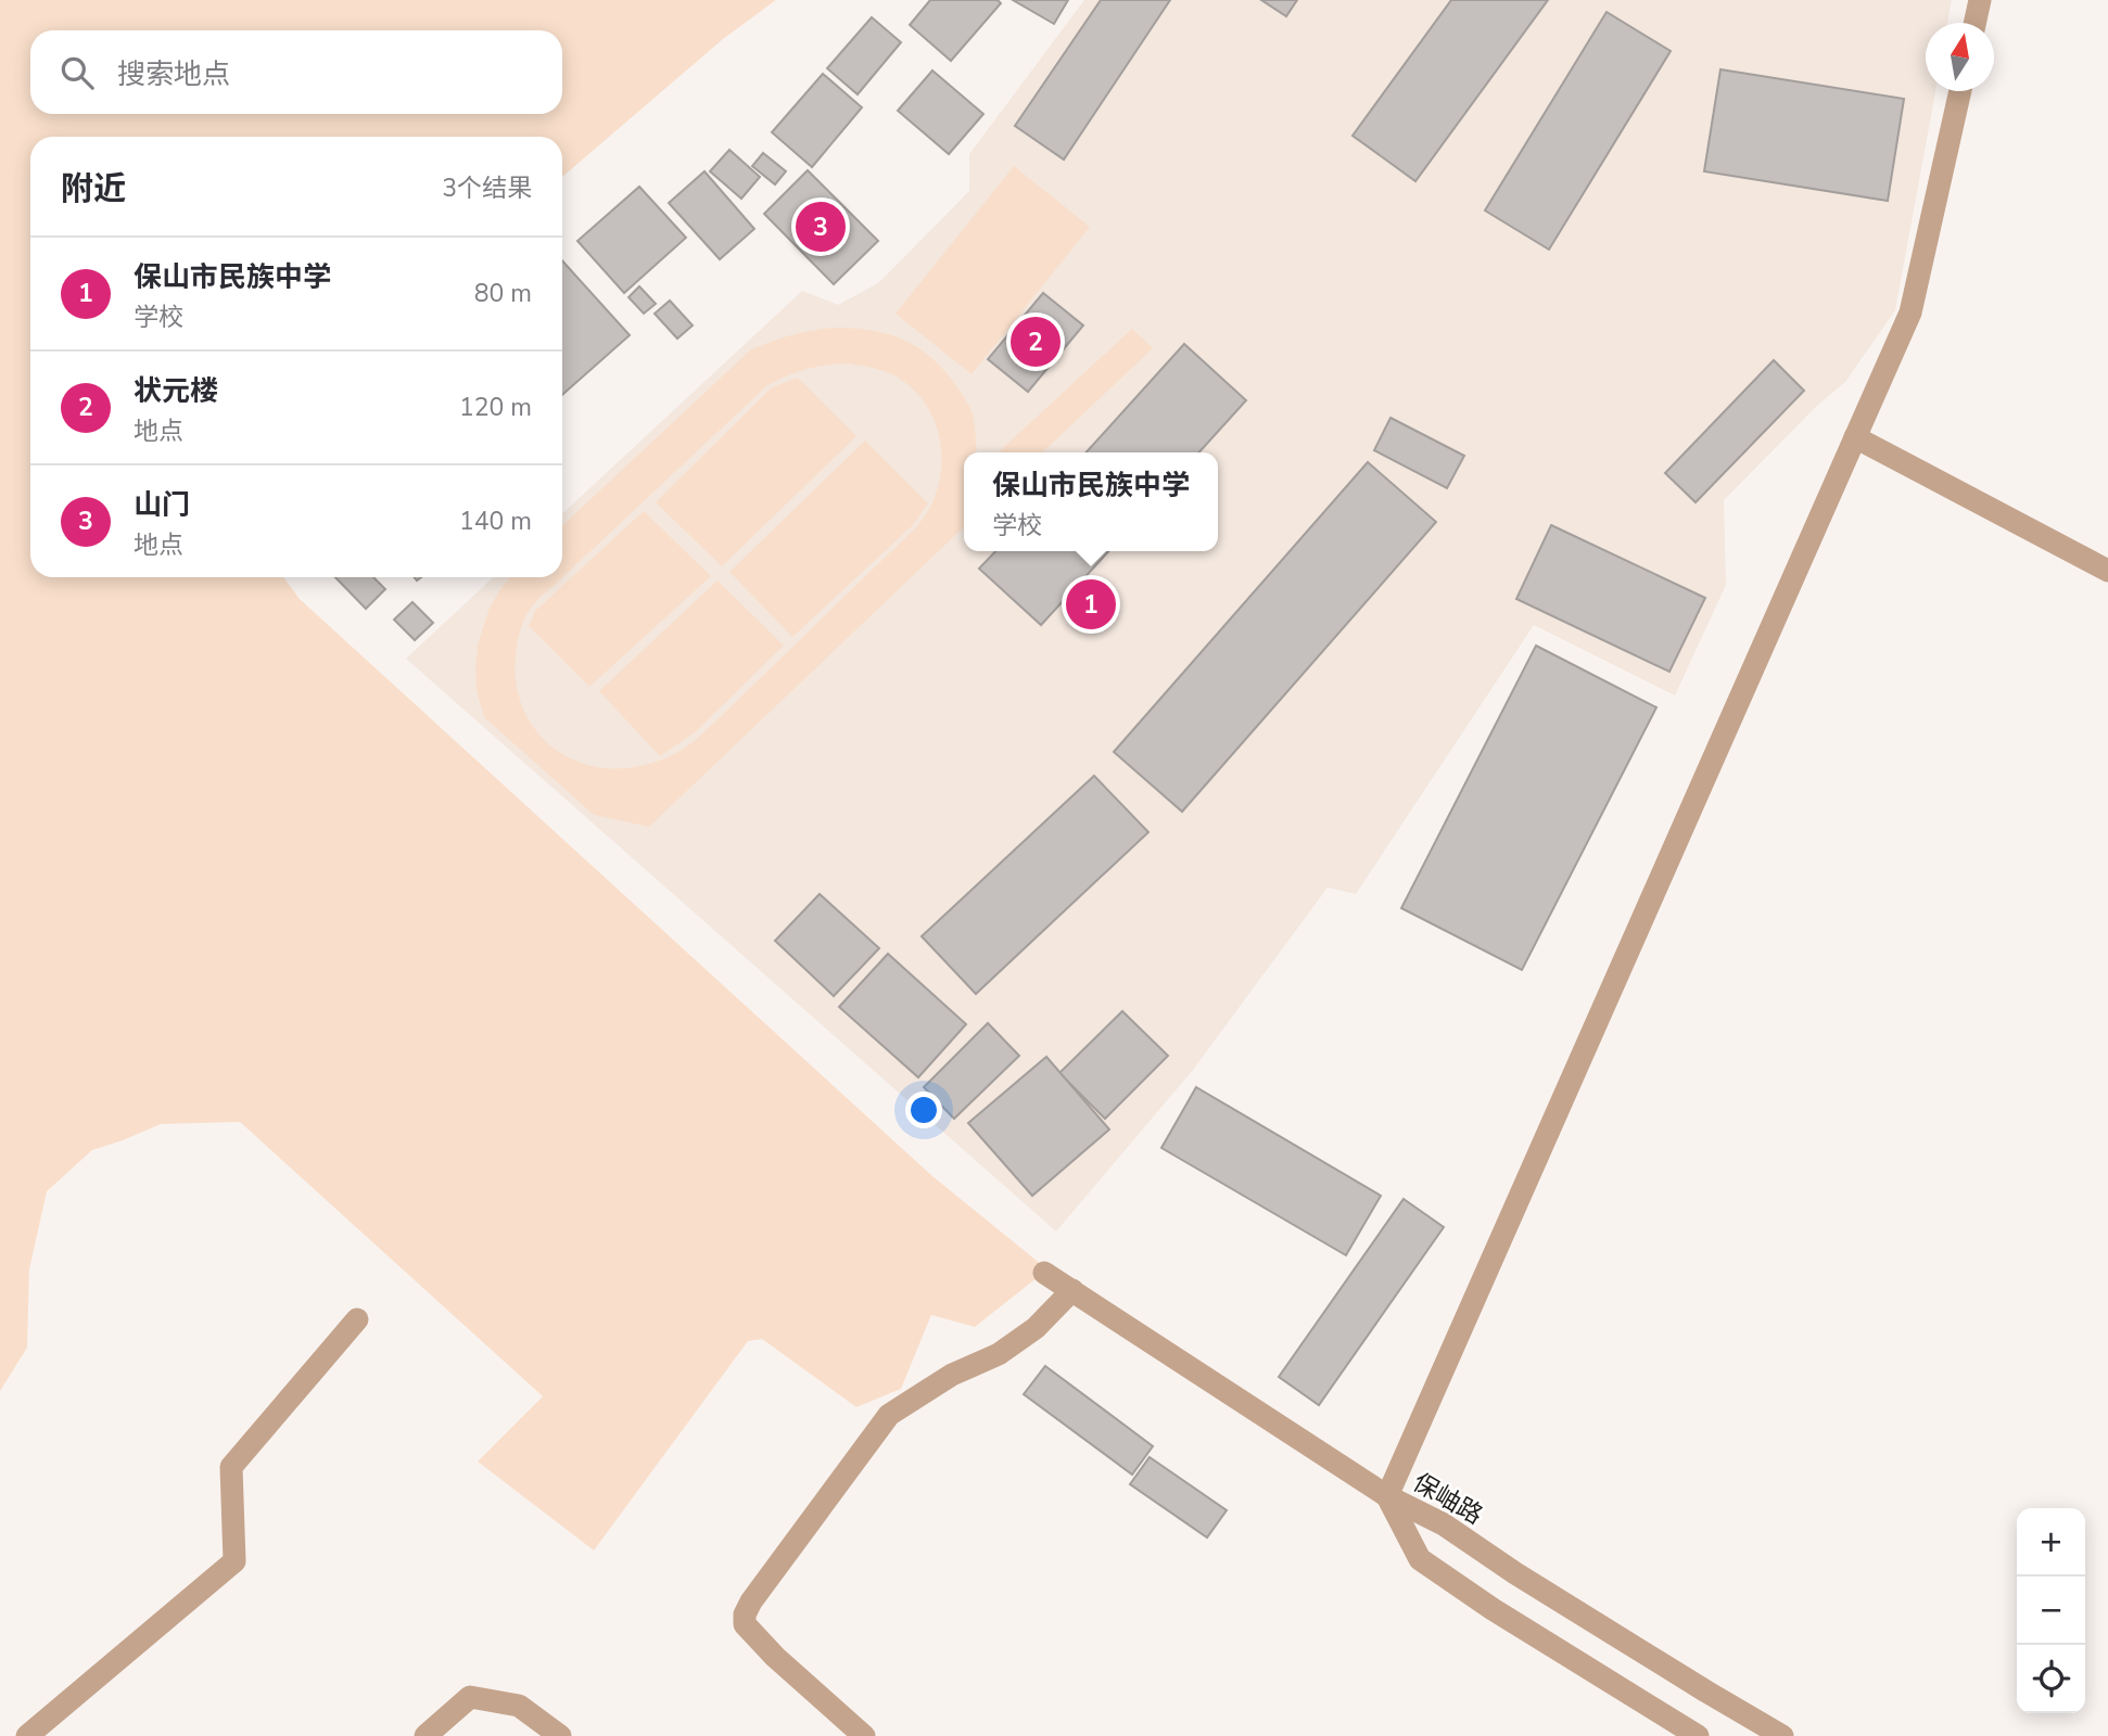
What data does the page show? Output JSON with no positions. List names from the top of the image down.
{
  "streets": {
    "street": ["保岫路"]
  },
  "north": "top",
  "page": {
    "search": "搜索地点",
    "heading": ["附近", "3个结果"],
    "pins": ["3", "2", "1"],
    "list": [
      {
        "mark": "1",
        "name": "保山市民族中学",
        "note": "学校",
        "value": "80 m"
      },
      {
        "mark": "2",
        "name": "状元楼",
        "note": "地点",
        "value": "120 m"
      },
      {
        "mark": "3",
        "name": "山门",
        "note": "地点",
        "value": "140 m"
      }
    ],
    "popup": ["保山市民族中学", "学校"],
    "map_buttons": ["+", "−"]
  }
}
